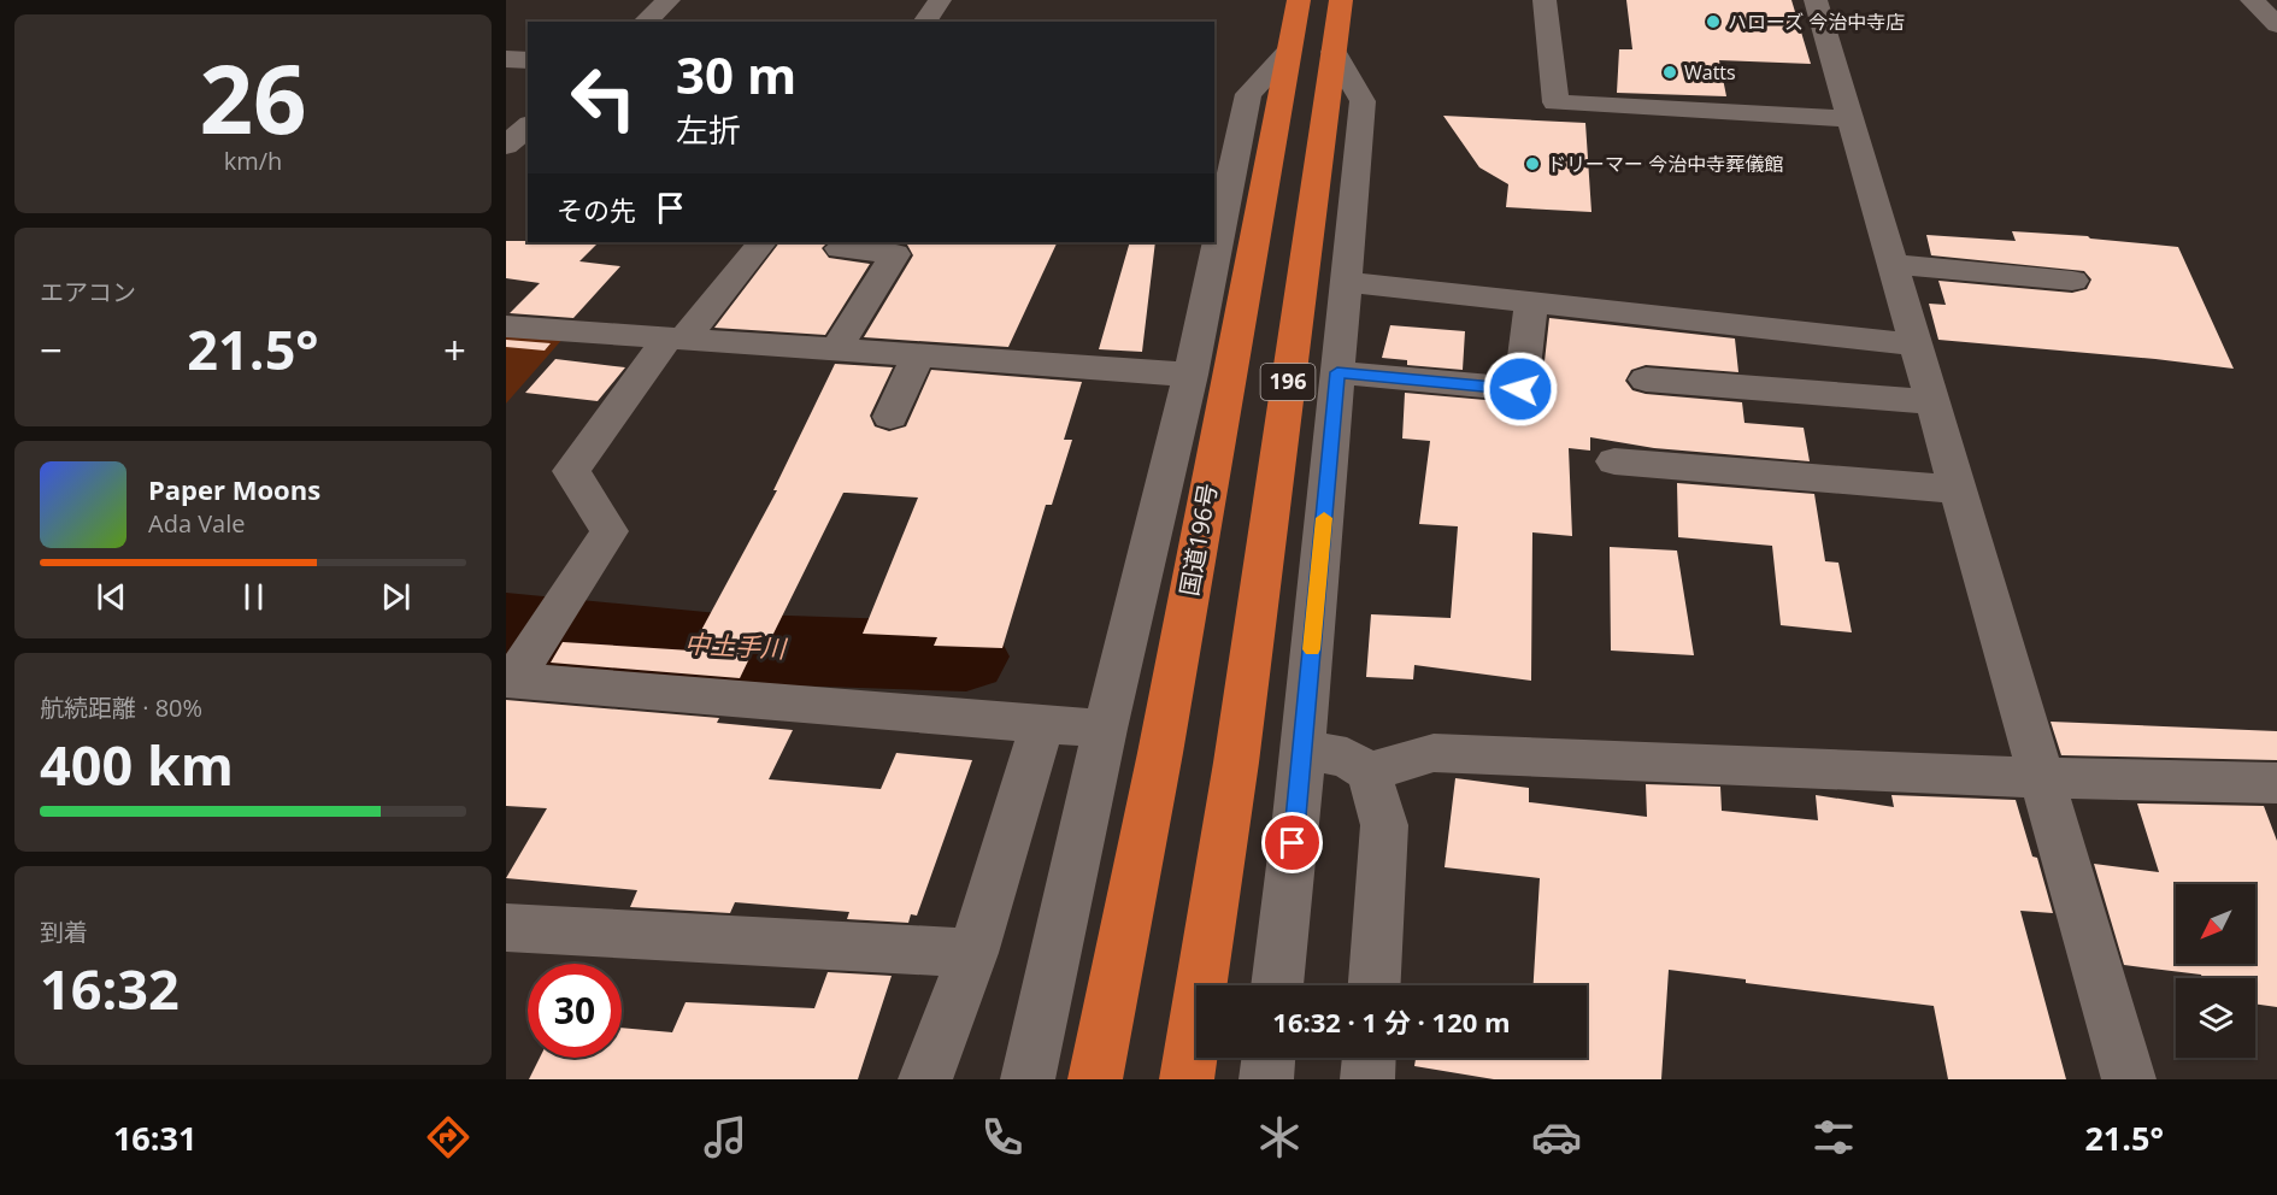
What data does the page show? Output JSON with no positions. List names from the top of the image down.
{
  "streets": {
    "highway": ["196", "国道196号"]
  },
  "water": ["中土手川"],
  "places": ["ハローズ 今治中寺店", "Watts", "ドリーマー 今治中寺葬儀館"],
  "north": "bottom left",
  "page": {
    "tile": [
      ["26", "km/h"],
      "エアコン",
      ["航続距離 · 80%", "400 km"],
      ["到着", "16:32"]
    ],
    "turn": ["30 m", "左折"],
    "then": "その先",
    "heat": ["−", "21.5°", "+"],
    "song": ["Paper Moons", "Ada Vale"],
    "limit": "30",
    "trip": "16:32 · 1 分 · 120 m",
    "tabs": ["16:31", "21.5°"]
  }
}
